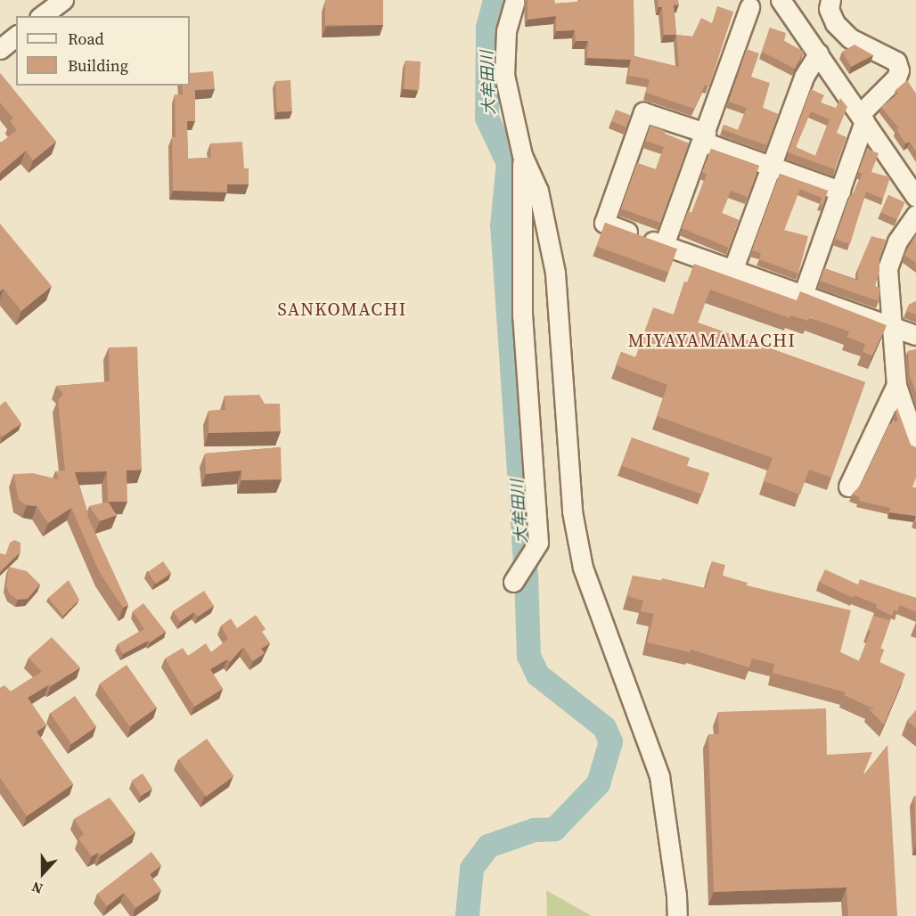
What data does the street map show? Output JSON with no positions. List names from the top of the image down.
{
  "districts": ["SANKOMACHI", "MIYAYAMAMACHI"],
  "water": ["大牟田川"],
  "legend": ["Road", "Building"],
  "north": "bottom"
}
